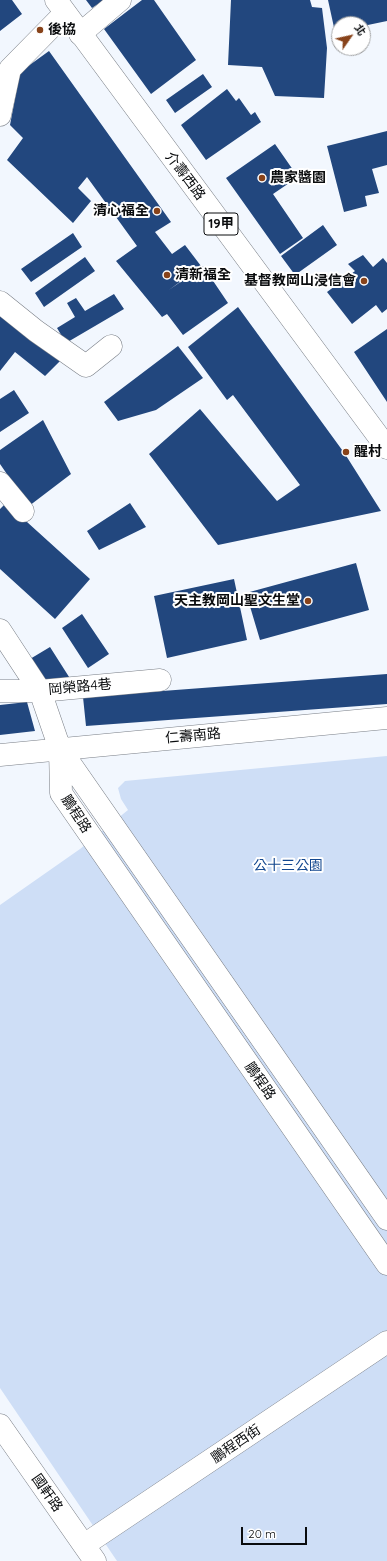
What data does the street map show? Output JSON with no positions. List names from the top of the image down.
{
  "streets": {
    "street": [
      "介壽西路",
      "19甲",
      "岡榮路4巷",
      "仁壽南路",
      "鵬程路",
      "鵬程西街",
      "國軒路"
    ]
  },
  "crossings": [
    ["仁壽南路", "鵬程路"],
    ["鵬程西街", "國軒路"]
  ],
  "parks": ["公十三公園"],
  "places": [
    "後協",
    "農家醬園",
    "清心福全",
    "清新福全",
    "基督教岡山浸信會",
    "醒村",
    "天主教岡山聖文生堂"
  ],
  "scale_bar": "20 m",
  "north": "top right"
}
